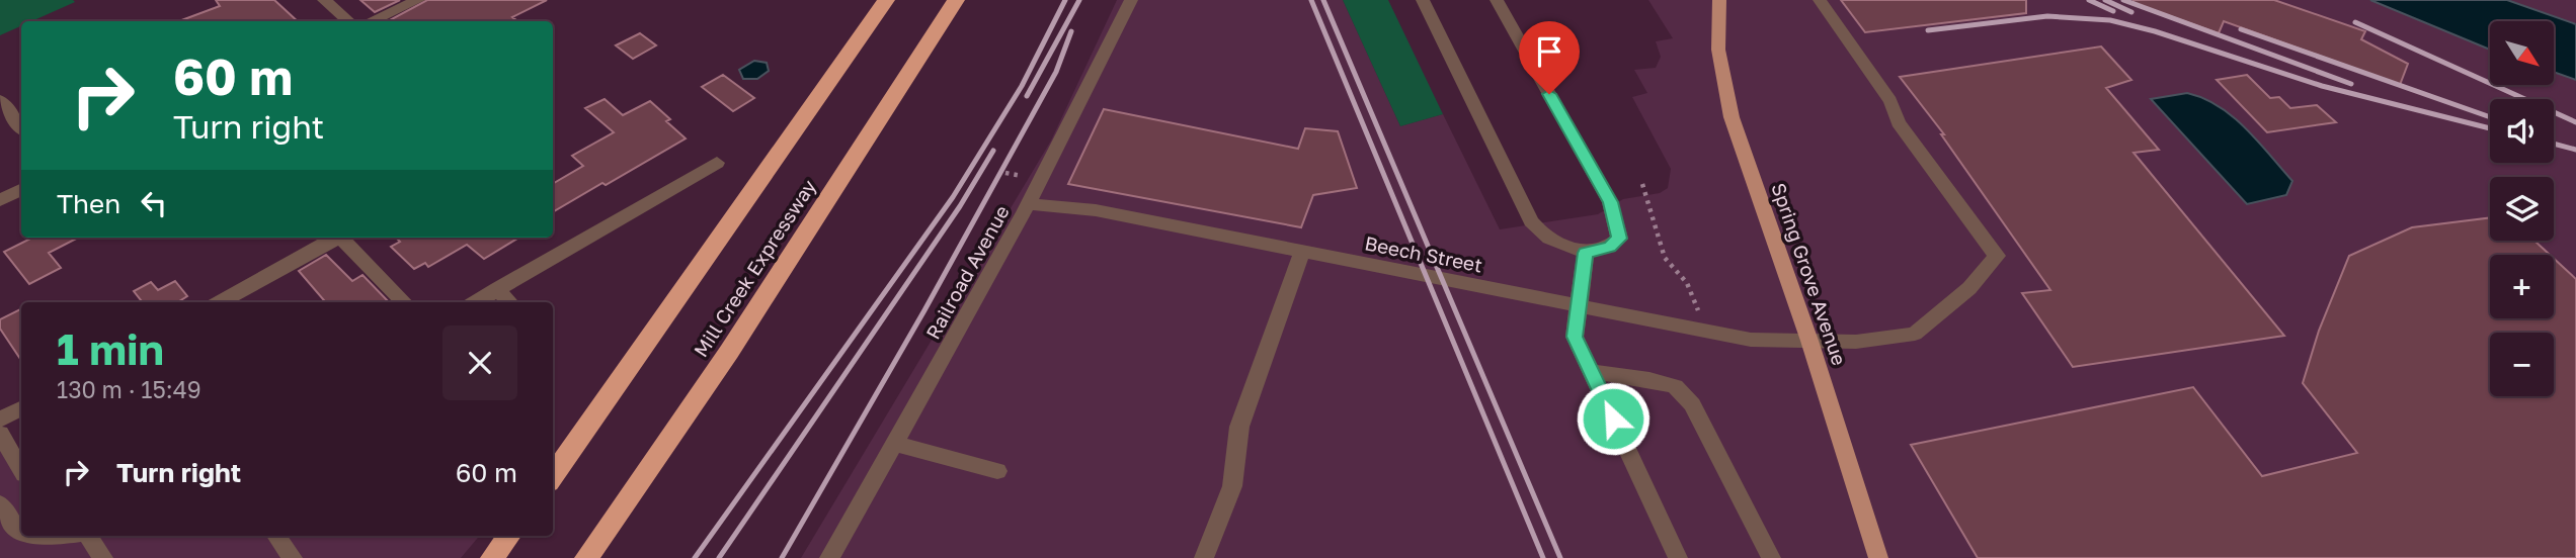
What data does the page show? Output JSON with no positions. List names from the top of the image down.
{
  "streets": {
    "highway": ["Mill Creek Expressway"],
    "main road": ["Spring Grove Avenue"],
    "street": ["Beech Street", "Railroad Avenue"]
  },
  "crossings": [
    ["Beech Street", "Railroad Avenue"],
    ["Beech Street", "Spring Grove Avenue"]
  ],
  "north": "bottom right",
  "page": {
    "map_buttons": ["+", "−"],
    "turn": ["60 m", "Turn right"],
    "then": "Then",
    "heading": ["1 min", "130 m · 15:49"],
    "list": [
      {
        "name": "Turn right",
        "value": "60 m"
      }
    ]
  }
}
